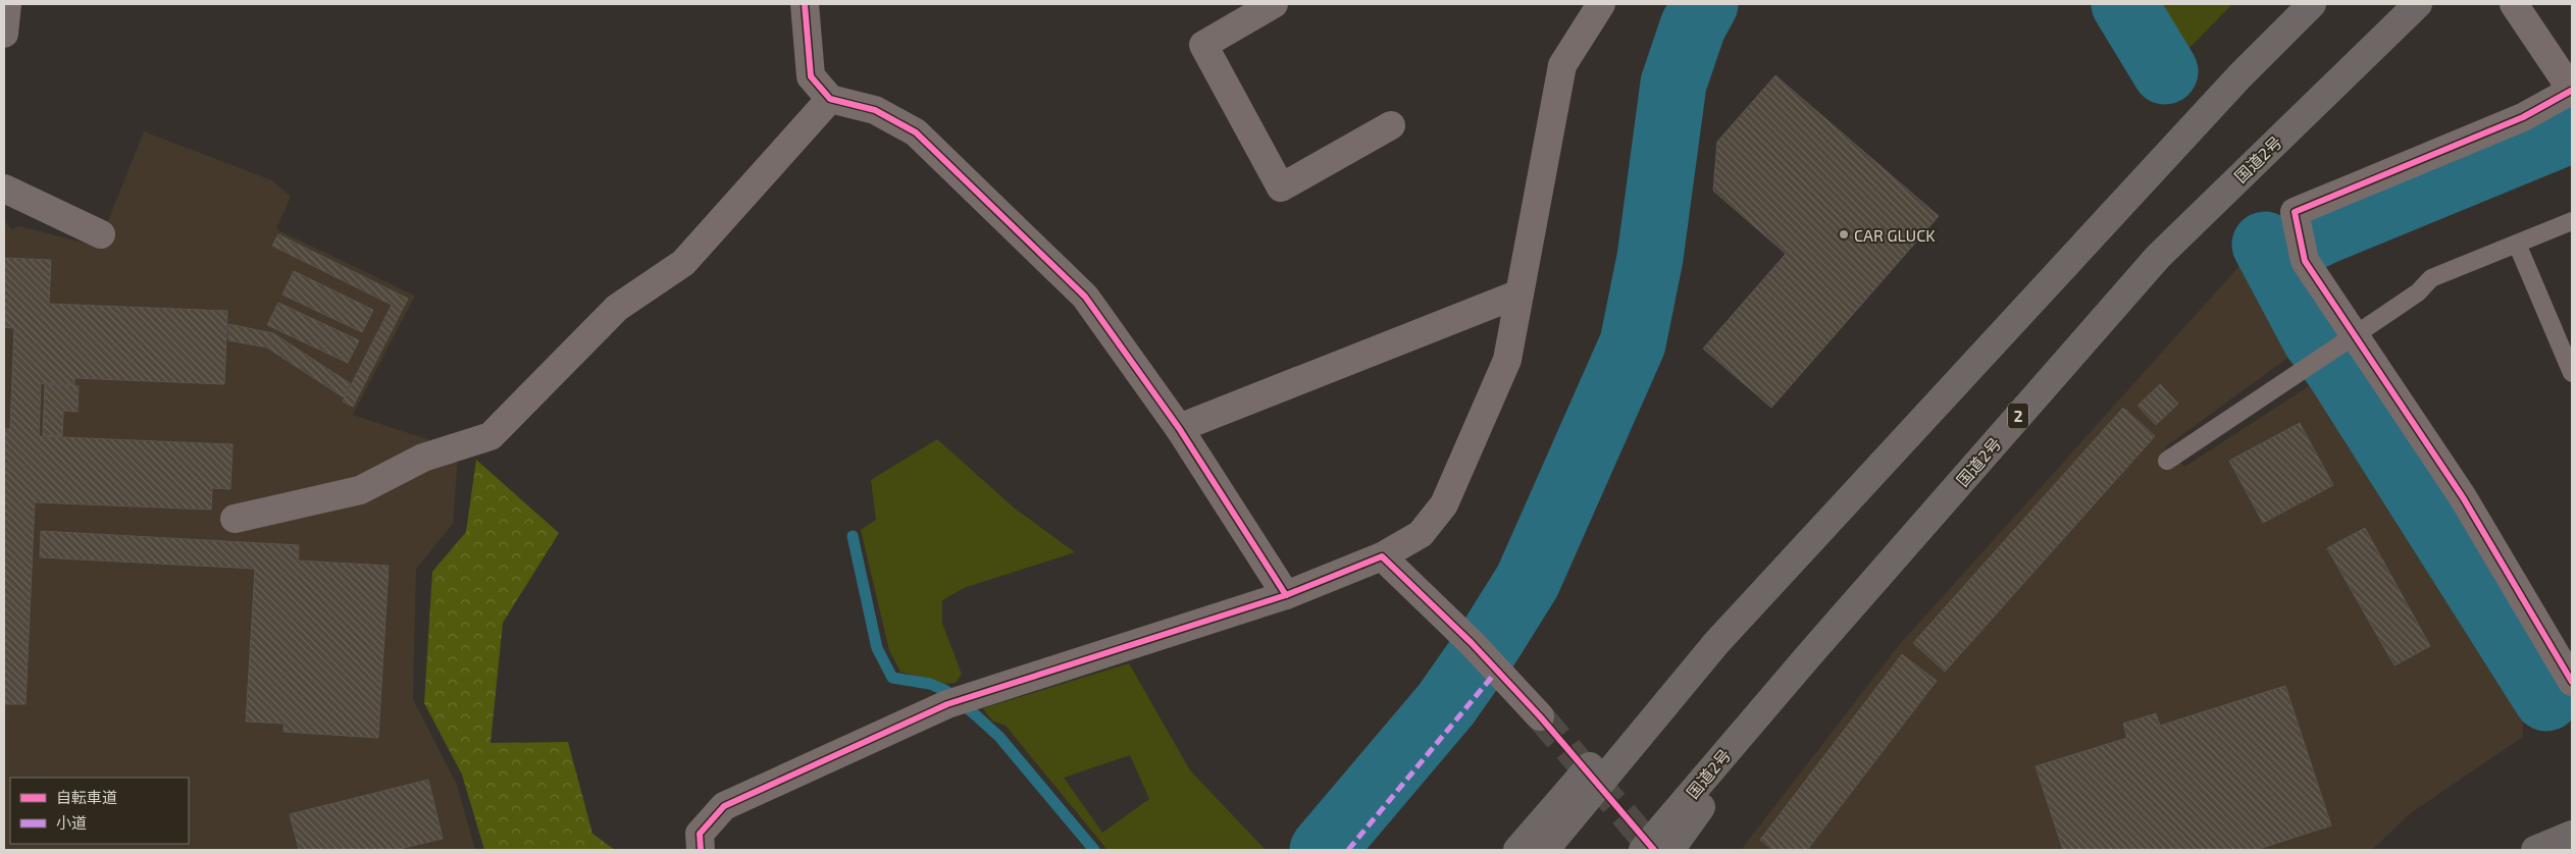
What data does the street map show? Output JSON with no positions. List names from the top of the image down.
{
  "streets": {
    "highway": ["国道2号", "2"]
  },
  "places": ["CAR GLUCK"],
  "legend": ["自転車道", "小道"]
}
